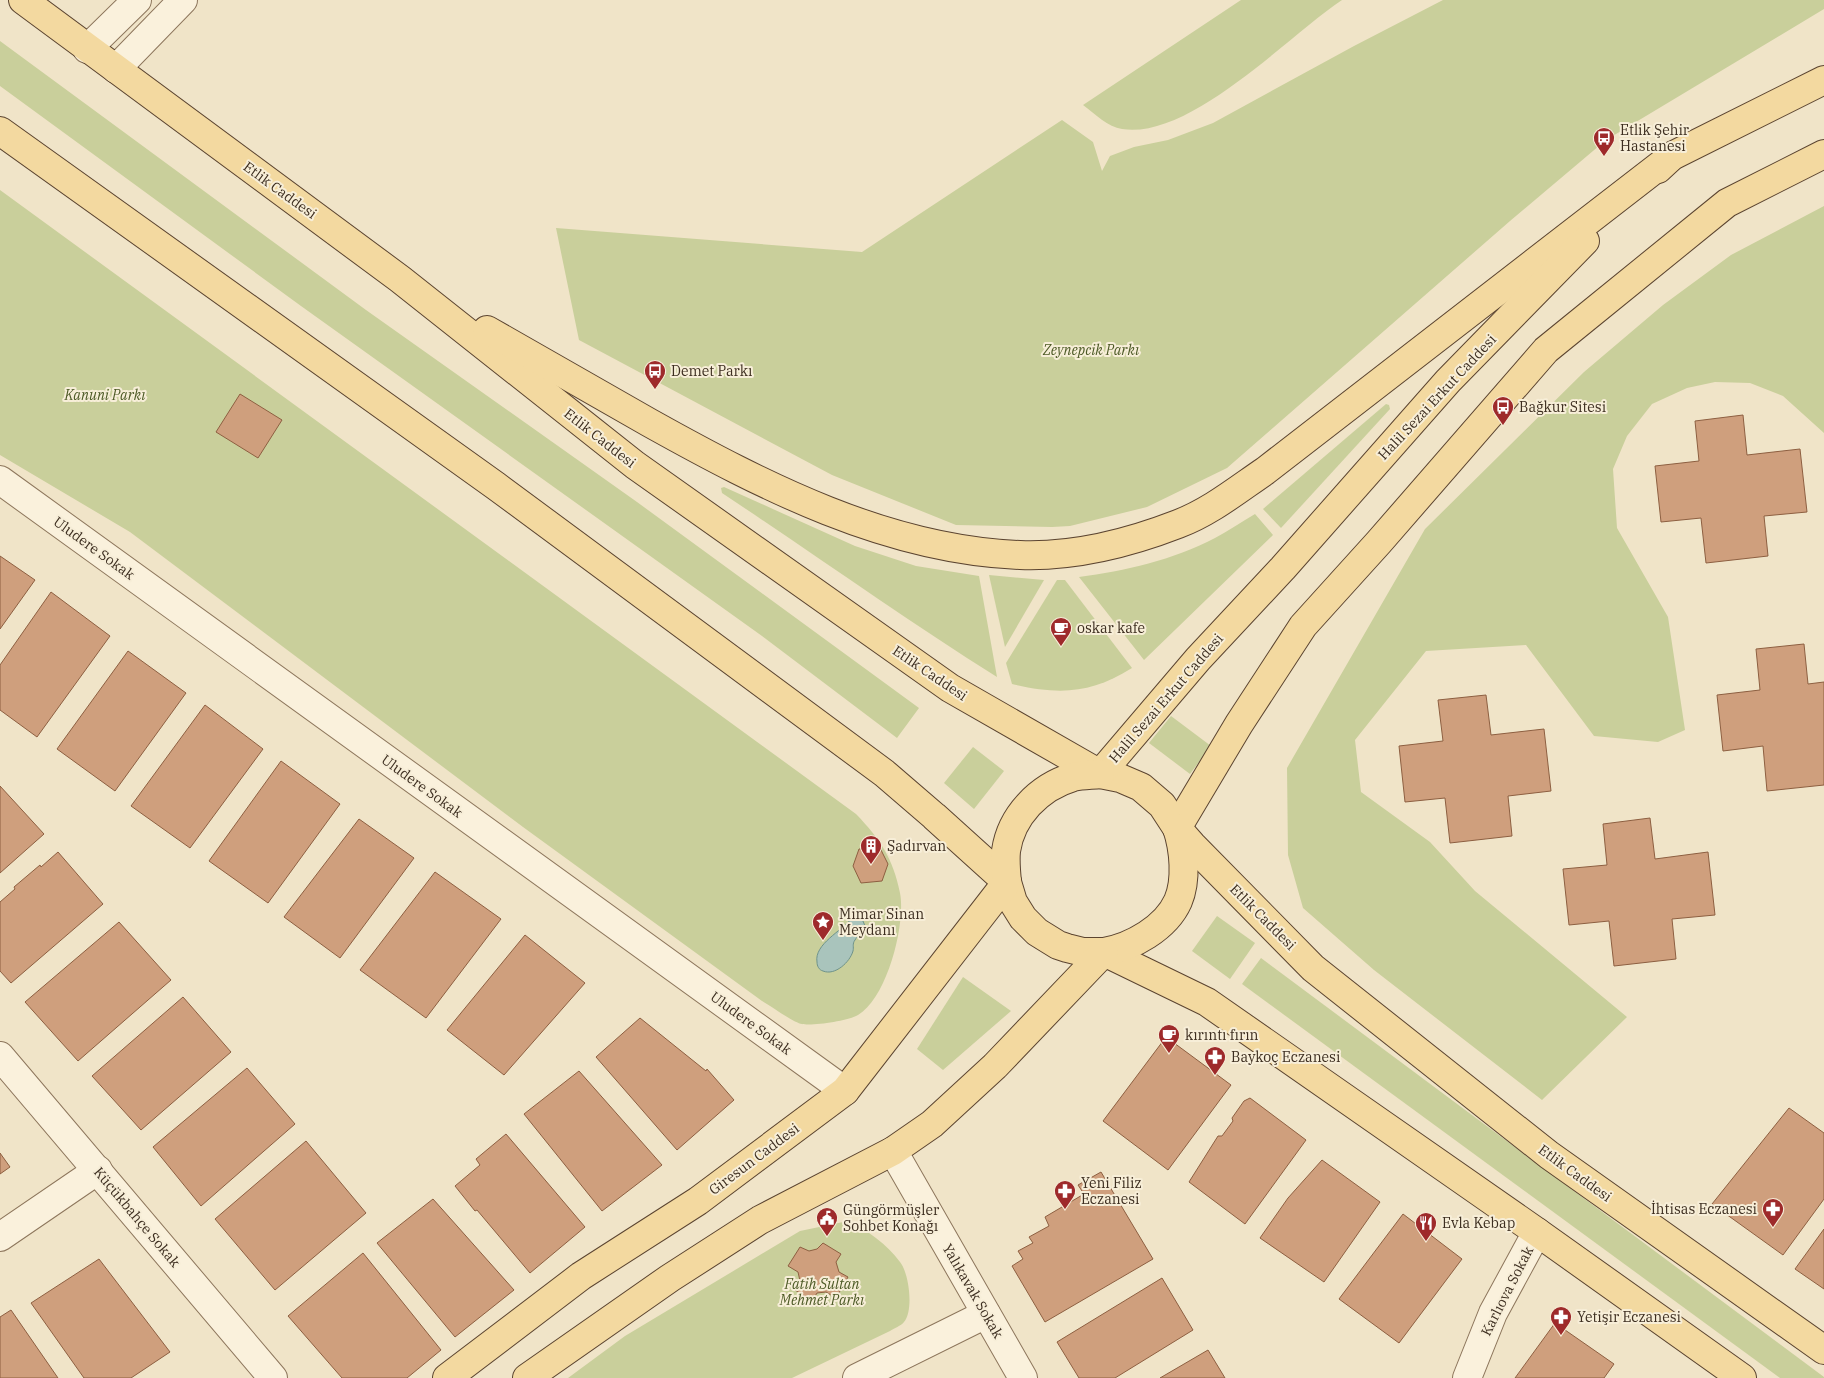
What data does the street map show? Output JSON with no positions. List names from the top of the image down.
{
  "streets": {
    "main road": ["Etlik Caddesi", "Halil Sezai Erkut Caddesi", "Giresun Caddesi"],
    "street": [
      "Uludere Sokak",
      "Küçükbahçe Sokak",
      "Yalıkavak Sokak",
      "Karlıova Sokak"
    ]
  },
  "crossings": [
    ["Etlik Caddesi", "Halil Sezai Erkut Caddesi"],
    ["Etlik Caddesi", "Giresun Caddesi"],
    ["Halil Sezai Erkut Caddesi", "Giresun Caddesi"],
    ["Uludere Sokak", "Giresun Caddesi"]
  ],
  "parks": ["Zeynepcik Parkı", "Kanuni Parkı", "Fatih Sultan Mehmet Parkı"],
  "places": {
    "bus stop": ["Etlik Şehir Hastanesi", "Demet Parkı", "Bağkur Sitesi"],
    "cafe": ["oskar kafe", "kırıntı fırın"],
    "building": ["Şadırvan"],
    "place": ["Mimar Sinan Meydanı"],
    "pharmacy": [
      "Baykoç Eczanesi",
      "Yeni Filiz Eczanesi",
      "İhtisas Eczanesi",
      "Yetişir Eczanesi"
    ],
    "public building": ["Güngörmüşler Sohbet Konağı"],
    "restaurant": ["Evla Kebap"]
  }
}
